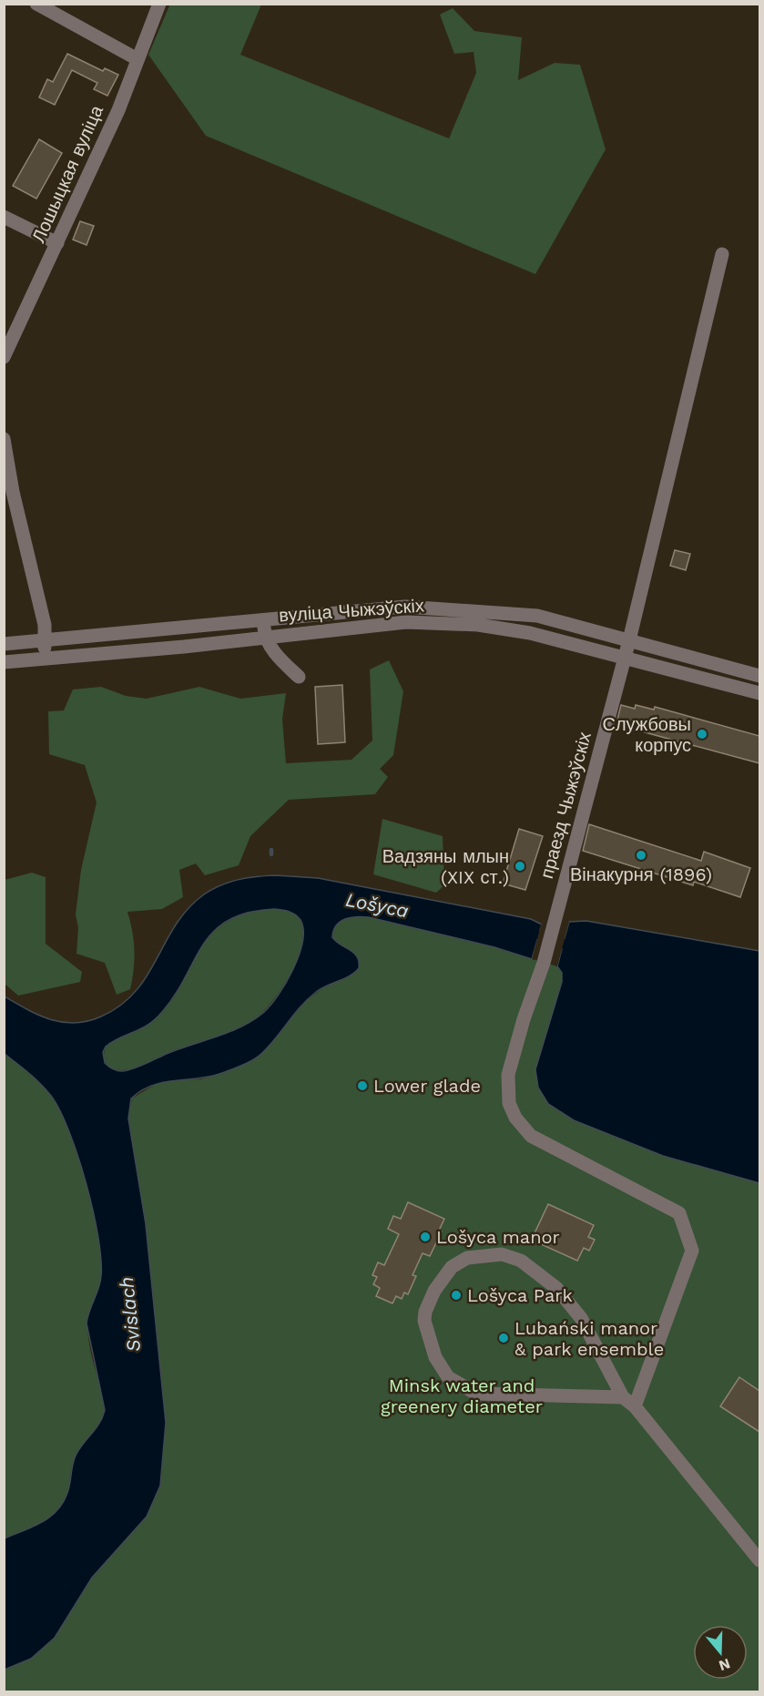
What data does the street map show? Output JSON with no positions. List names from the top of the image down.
{
  "streets": {
    "street": ["Лошыцкая вуліца", "вуліца Чыжэўскіх", "праезд Чыжэўскіх"]
  },
  "crossings": [
    ["вуліца Чыжэўскіх", "праезд Чыжэўскіх"]
  ],
  "water": ["Lošyca", "Svislach"],
  "parks": ["Minsk water and greenery diameter"],
  "places": [
    "Службовы корпус",
    "Вінакурня (1896)",
    "Вадзяны млын (XIX ст.)",
    "Lower glade",
    "Lošyca manor",
    "Lošyca Park",
    "Lubański manor & park ensemble"
  ],
  "north": "bottom"
}
